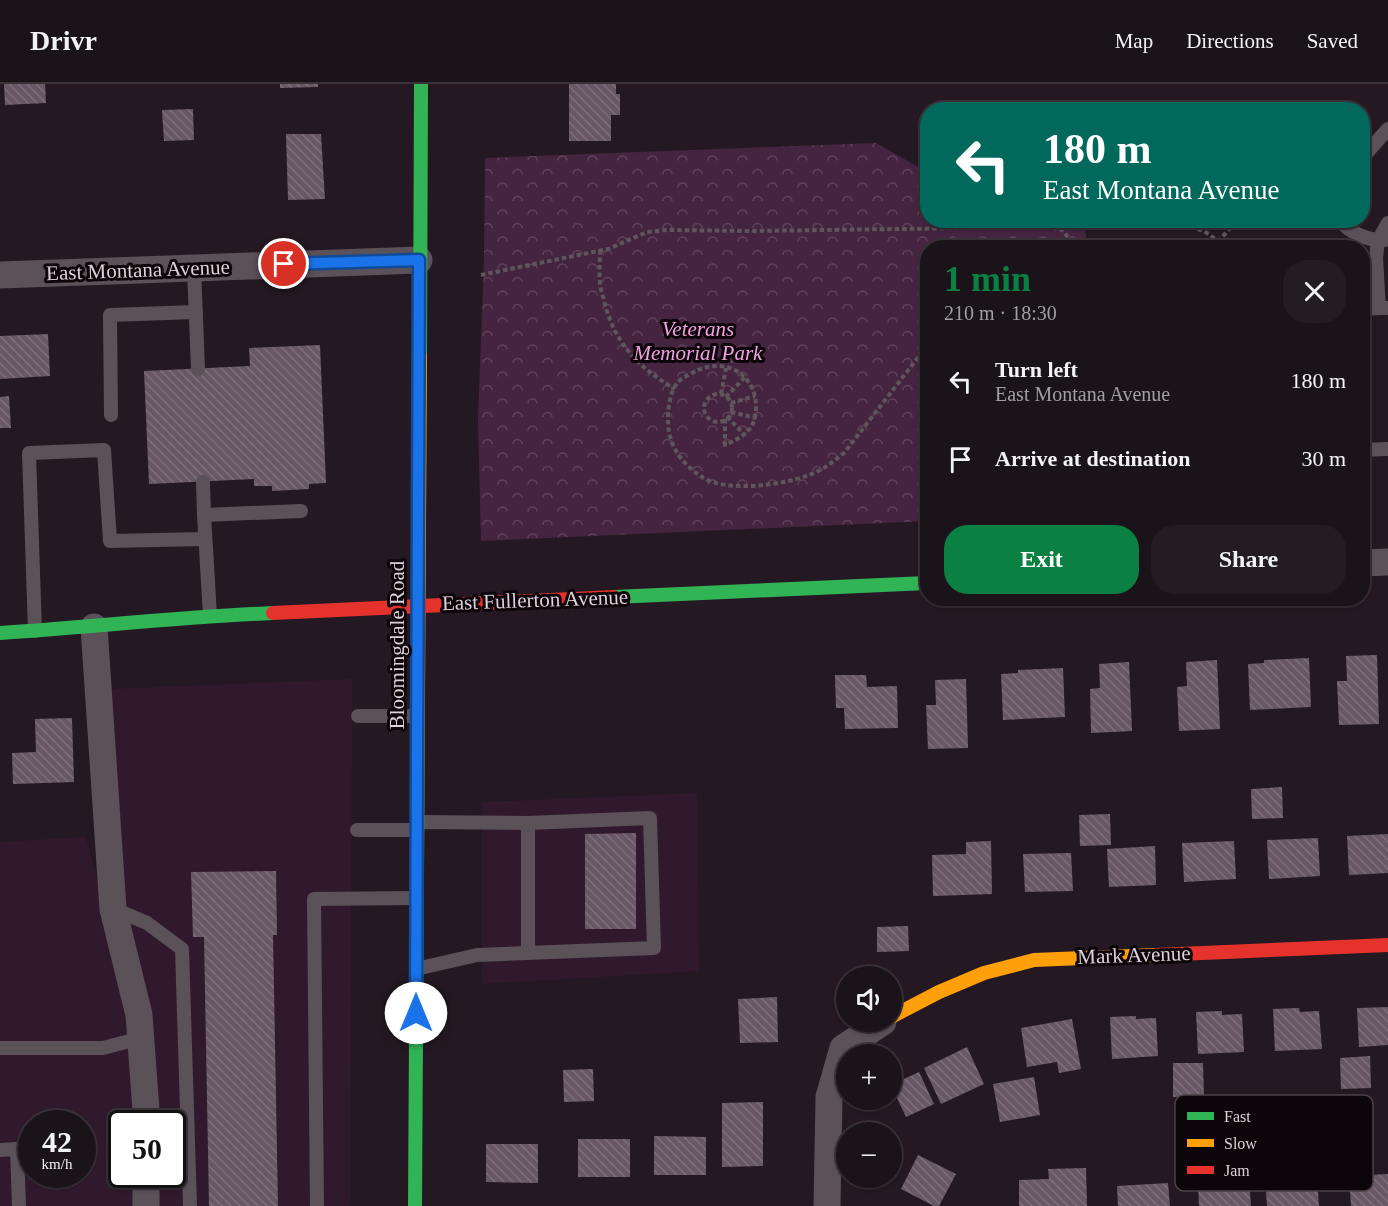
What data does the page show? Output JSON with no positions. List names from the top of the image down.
{
  "streets": {
    "street": [
      "East Montana Avenue",
      "East Fullerton Avenue",
      "Bloomingdale Road",
      "Mark Avenue"
    ]
  },
  "crossings": [
    ["East Montana Avenue", "Bloomingdale Road"],
    ["East Fullerton Avenue", "Bloomingdale Road"]
  ],
  "parks": ["Veterans Memorial Park"],
  "legend": ["Fast", "Slow", "Jam"],
  "page": {
    "header": "Drivr",
    "nav": ["Map", "Directions", "Saved"],
    "turn": ["180 m", "East Montana Avenue"],
    "heading": ["1 min", "210 m · 18:30"],
    "list": [
      {
        "name": "Turn left",
        "note": "East Montana Avenue",
        "value": "180 m"
      },
      {
        "name": "Arrive at destination",
        "value": "30 m"
      }
    ],
    "buttons": ["Exit", "Share"],
    "map_buttons": ["+", "−"],
    "speed": "42 km/h",
    "limit": "50"
  }
}
